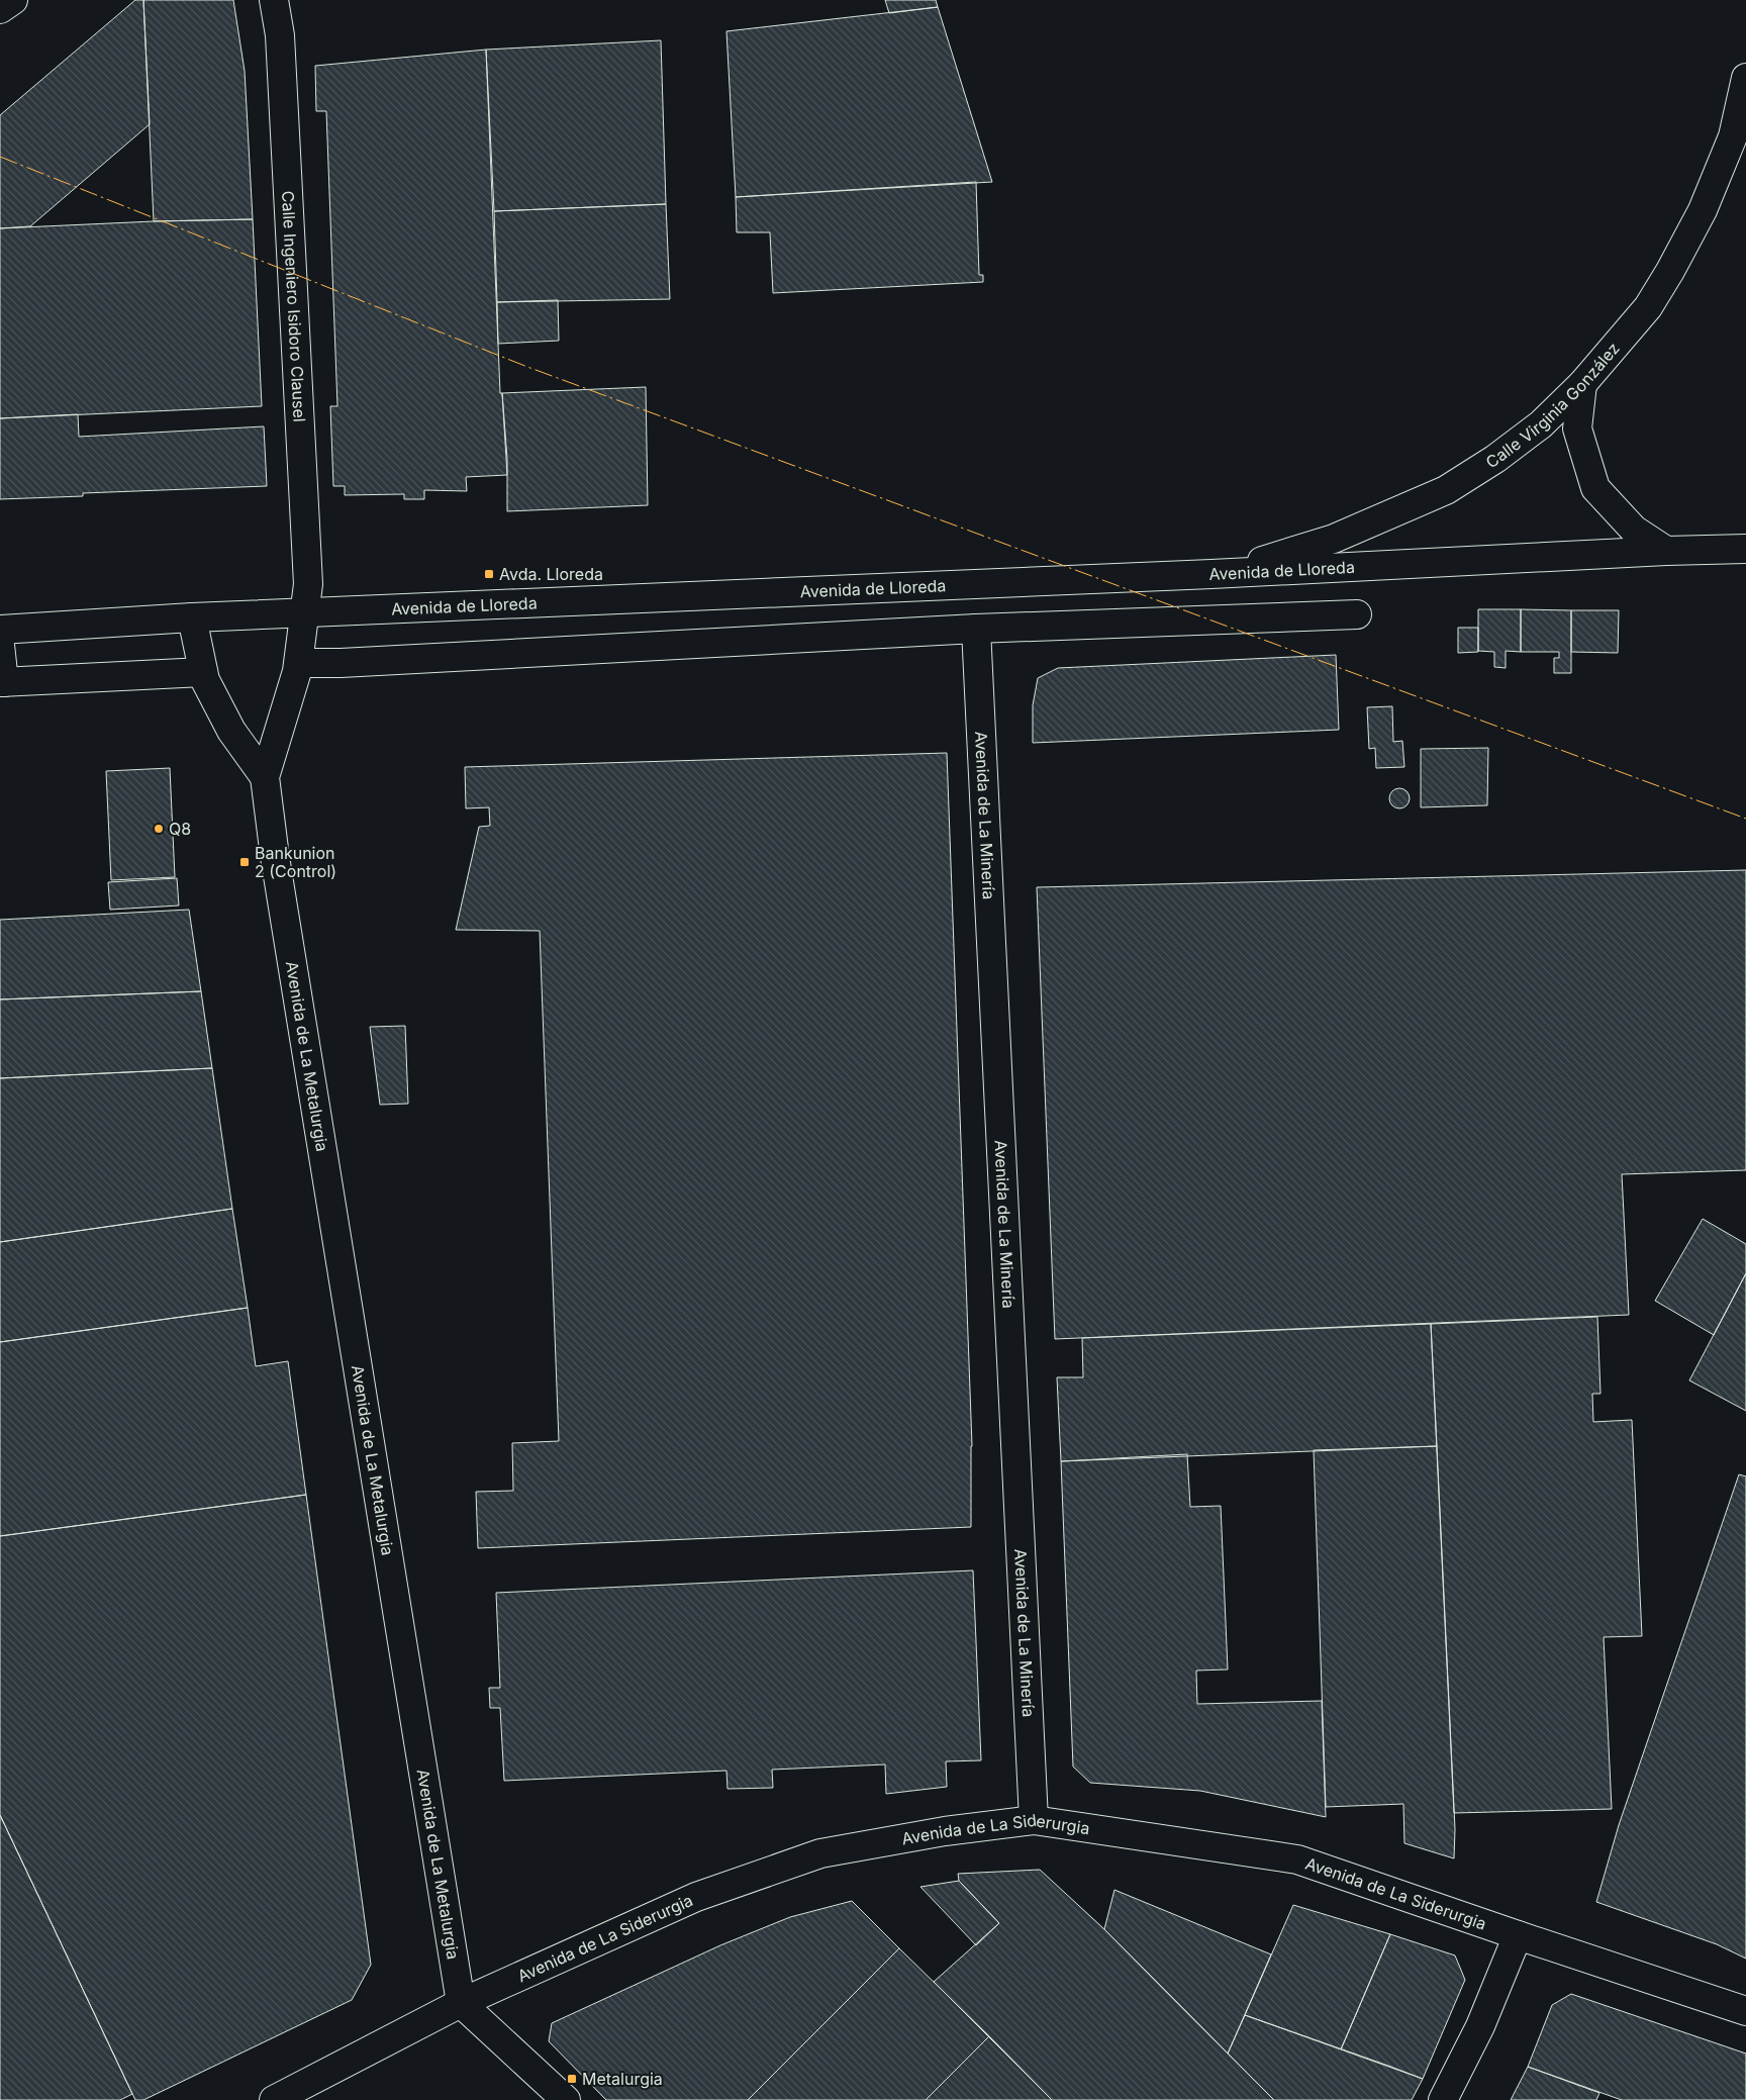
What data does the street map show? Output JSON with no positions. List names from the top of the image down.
{
  "streets": {
    "street": [
      "Calle Ingeniero Isidoro Clausel",
      "Calle Virginia González",
      "Avenida de Lloreda",
      "Avenida de La Minería",
      "Avenida de La Metalurgia",
      "Avenida de La Siderurgia"
    ]
  },
  "crossings": [
    ["Calle Ingeniero Isidoro Clausel", "Avenida de Lloreda"],
    ["Calle Ingeniero Isidoro Clausel", "Avenida de La Metalurgia"],
    ["Calle Virginia González", "Avenida de Lloreda"],
    ["Avenida de La Minería", "Avenida de La Siderurgia"],
    ["Avenida de La Metalurgia", "Avenida de La Siderurgia"]
  ],
  "places": {
    "transit": ["Avda. Lloreda", "Bankunion 2 (Control)", "Metalurgia"],
    "other": ["Q8"]
  }
}
